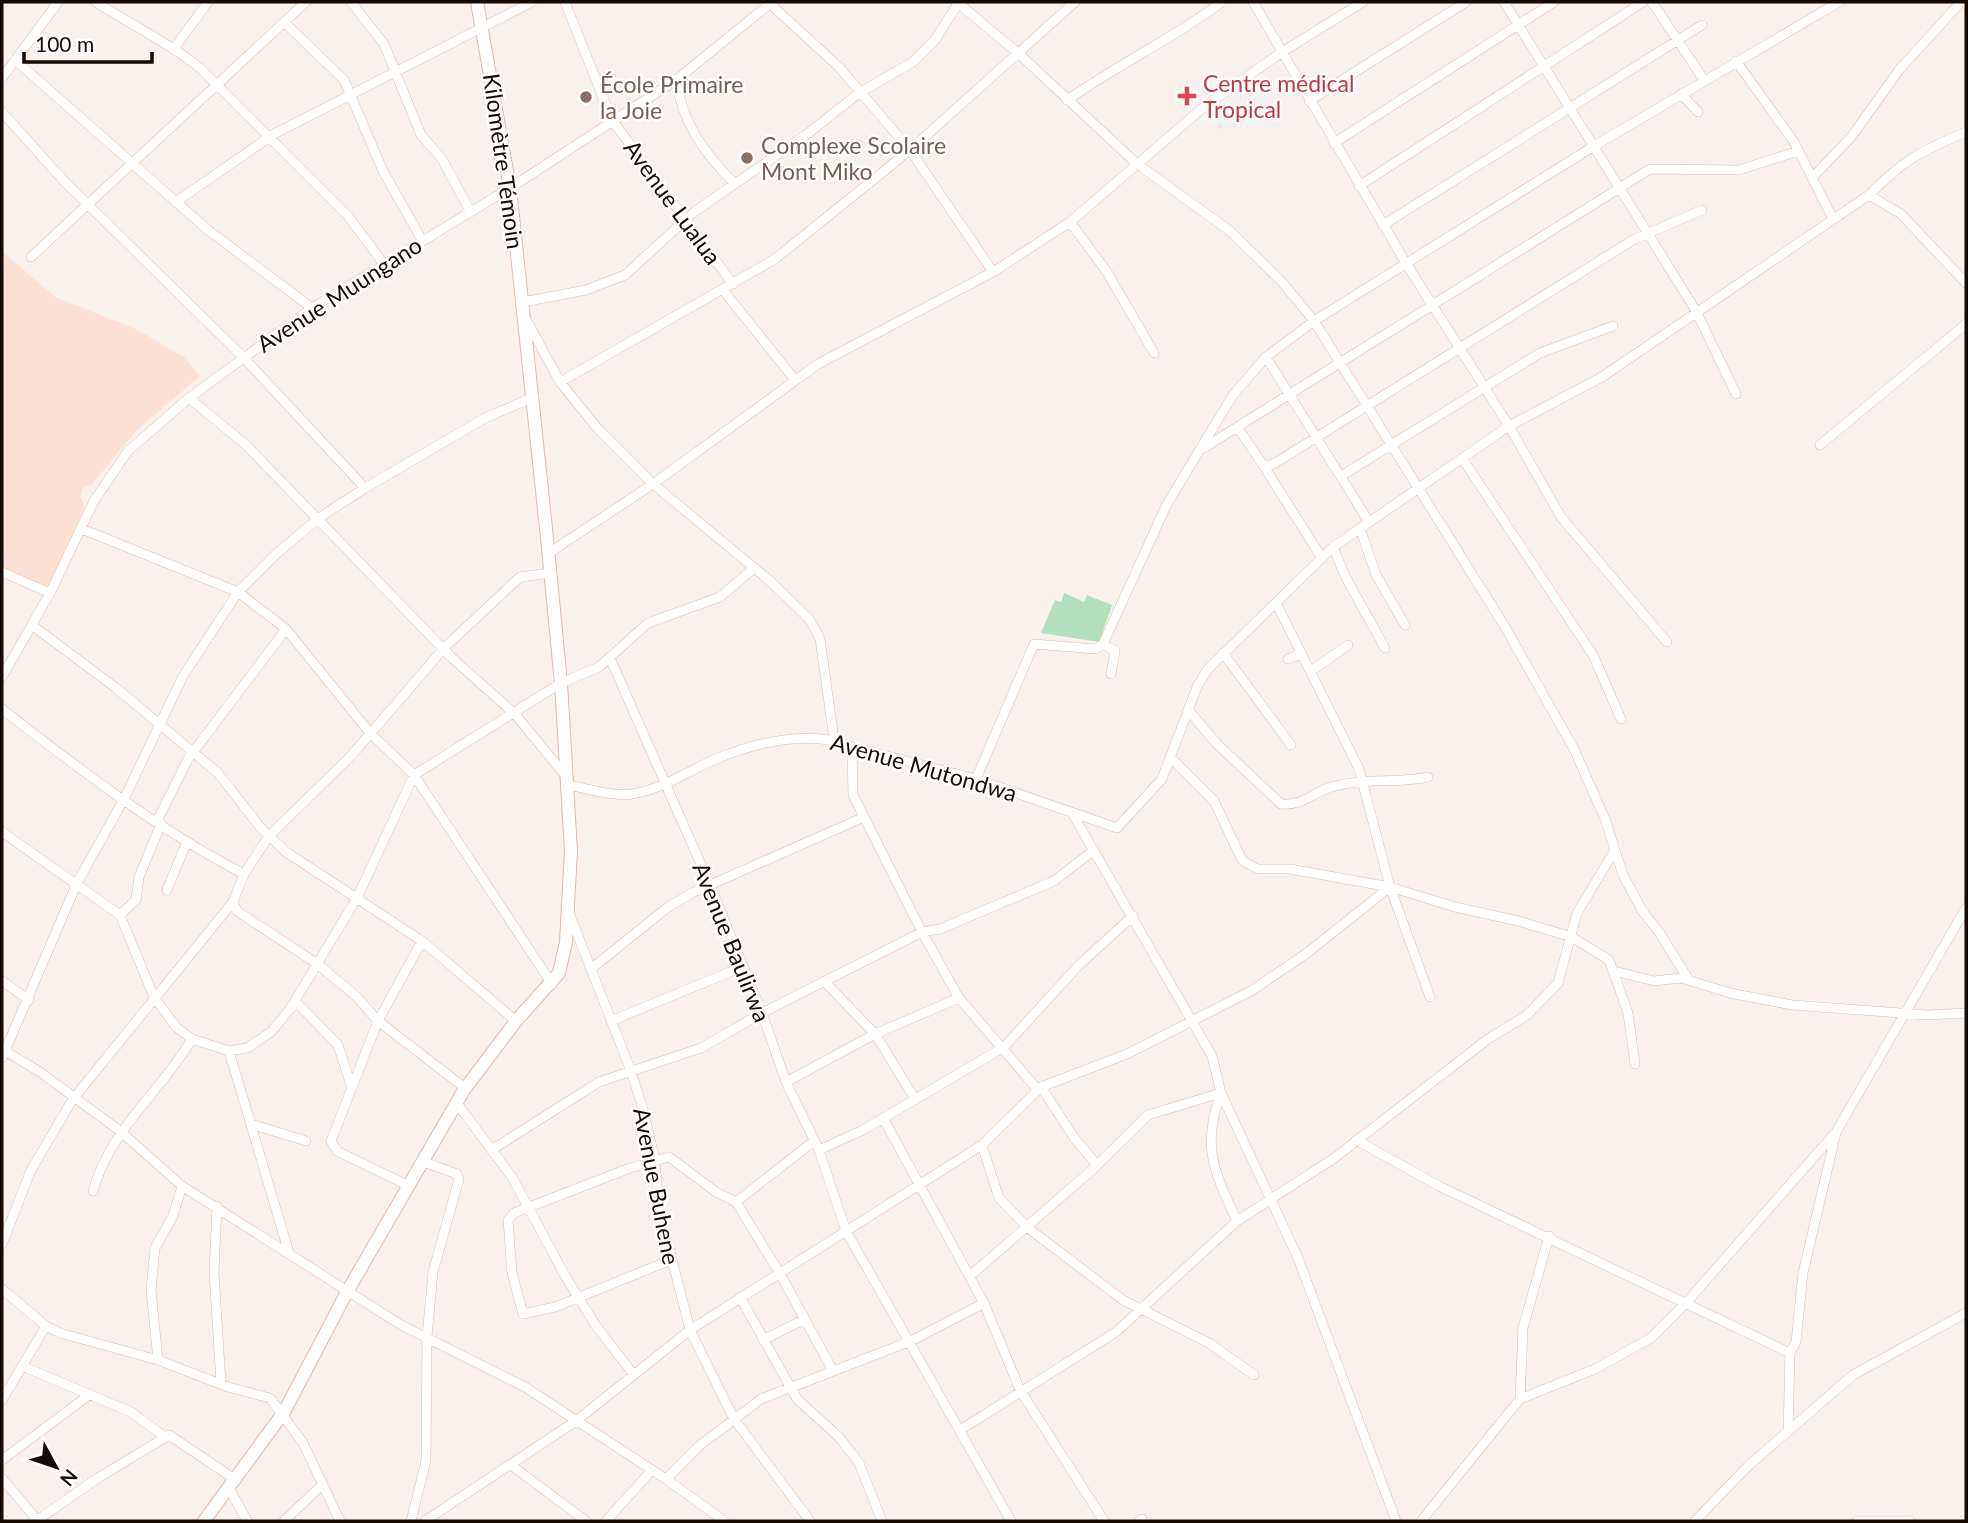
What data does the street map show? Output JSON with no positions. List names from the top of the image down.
{
  "streets": {
    "main road": ["Kilomètre Témoin"],
    "street": [
      "Avenue Lualua",
      "Avenue Muungano",
      "Avenue Mutondwa",
      "Avenue Baulirwa",
      "Avenue Buhene"
    ]
  },
  "crossings": [
    ["Kilomètre Témoin", "Avenue Muungano"],
    ["Kilomètre Témoin", "Avenue Mutondwa"],
    ["Kilomètre Témoin", "Avenue Buhene"],
    ["Avenue Lualua", "Avenue Muungano"],
    ["Avenue Mutondwa", "Avenue Baulirwa"]
  ],
  "places": {
    "health": ["Centre médical Tropical"],
    "other": ["École Primaire la Joie", "Complexe Scolaire Mont Miko"]
  },
  "scale_bar": "100 m",
  "north": "bottom right"
}
